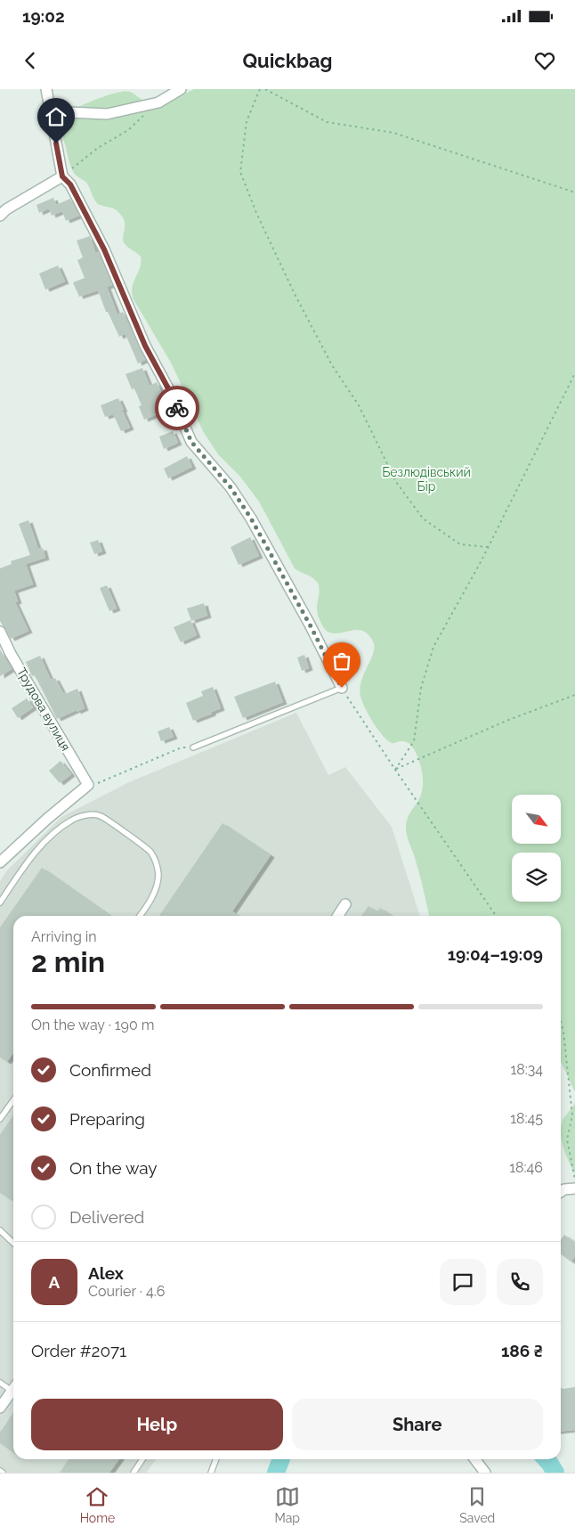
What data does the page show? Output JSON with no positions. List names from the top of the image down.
{
  "streets": {
    "street": ["Трудова вулиця"]
  },
  "parks": ["Безлюдівський Бір"],
  "north": "bottom right",
  "page": {
    "status": "19:02",
    "header": "Quickbag",
    "heading": ["2 min", "Arriving in", "19:04–19:09"],
    "panel": [
      "Alex",
      "Courier · 4.6",
      "Order #2071",
      "186 ₴"
    ],
    "bar": "On the way · 190 m",
    "list": [
      ["Confirmed", "18:34"],
      ["Preparing", "18:45"],
      ["On the way", "18:46"],
      "Delivered"
    ],
    "round": "A",
    "buttons": ["Help", "Share"],
    "tabs": ["Home", "Map", "Saved"]
  }
}
